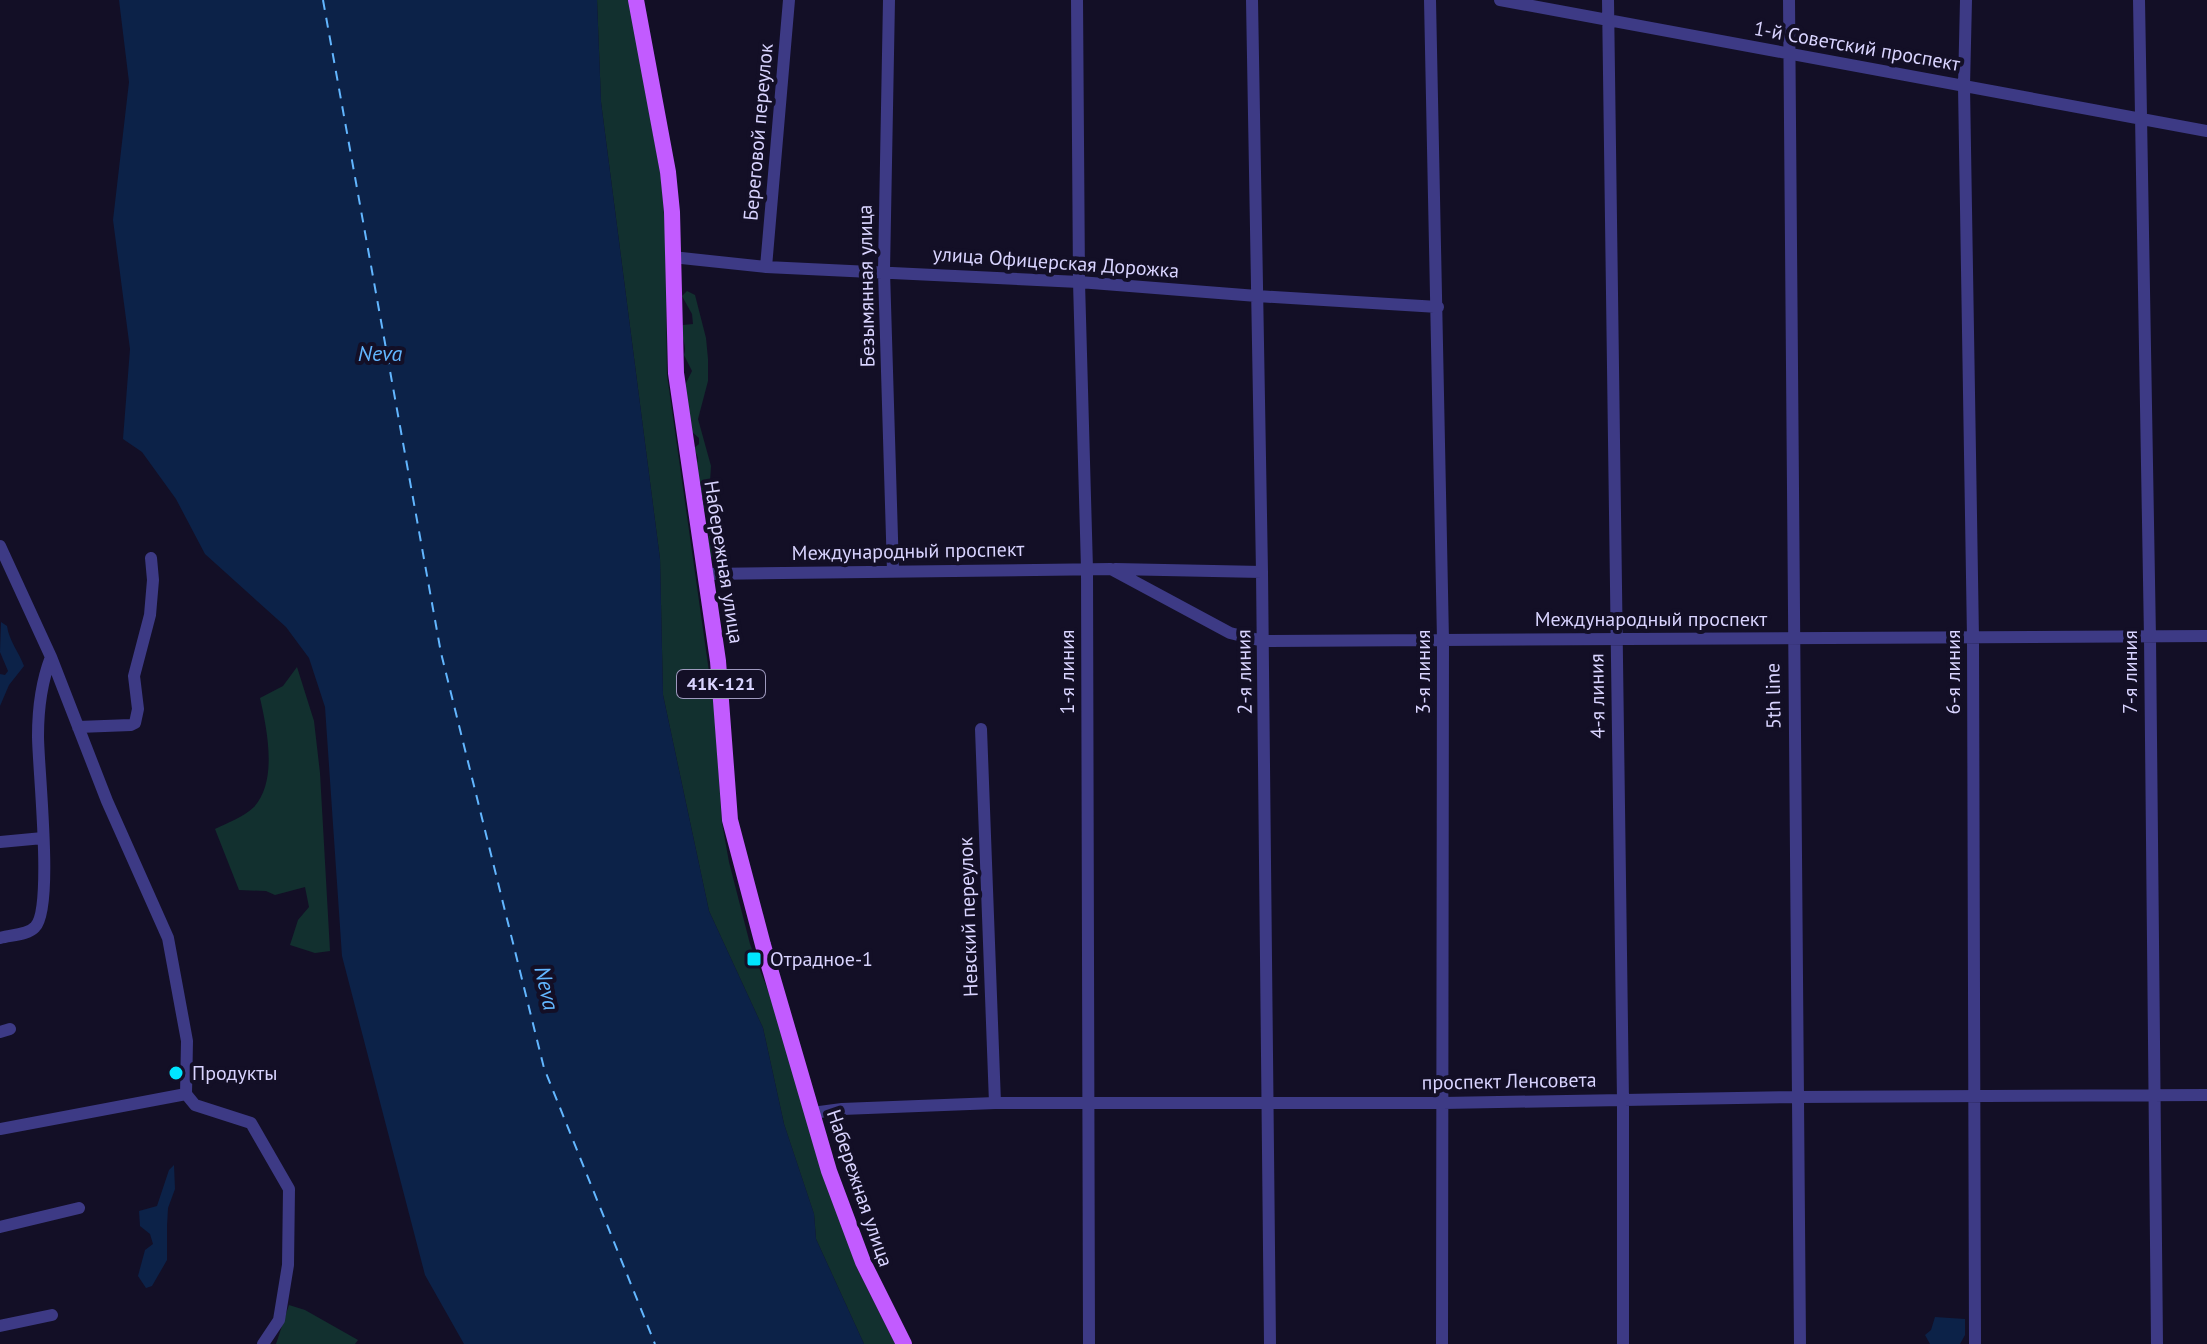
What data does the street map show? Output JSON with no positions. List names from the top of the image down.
{
  "streets": {
    "main road": ["Набережная улица", "41К-121"],
    "street": [
      "1-й Советский проспект",
      "Береговой переулок",
      "улица Офицерская Дорожка",
      "Безымянная улица",
      "Международный проспект",
      "1-я линия",
      "2-я линия",
      "3-я линия",
      "6-я линия",
      "7-я линия",
      "4-я линия",
      "5th line",
      "Невский переулок",
      "проспект Ленсовета"
    ]
  },
  "crossings": [
    ["1-й Советский проспект", "6-я линия"],
    ["1-й Советский проспект", "7-я линия"],
    ["1-й Советский проспект", "4-я линия"],
    ["1-й Советский проспект", "5th line"],
    ["Береговой переулок", "улица Офицерская Дорожка"],
    ["улица Офицерская Дорожка", "Безымянная улица"],
    ["улица Офицерская Дорожка", "Набережная улица"],
    ["улица Офицерская Дорожка", "1-я линия"],
    ["улица Офицерская Дорожка", "2-я линия"],
    ["улица Офицерская Дорожка", "3-я линия"],
    ["Безымянная улица", "Международный проспект"],
    ["Международный проспект", "Набережная улица"],
    ["Международный проспект", "1-я линия"],
    ["Международный проспект", "2-я линия"],
    ["Международный проспект", "3-я линия"],
    ["Международный проспект", "6-я линия"],
    ["Международный проспект", "7-я линия"],
    ["Международный проспект", "4-я линия"],
    ["Международный проспект", "5th line"],
    ["Набережная улица", "проспект Ленсовета"],
    ["1-я линия", "проспект Ленсовета"],
    ["2-я линия", "проспект Ленсовета"],
    ["3-я линия", "проспект Ленсовета"],
    ["6-я линия", "проспект Ленсовета"],
    ["7-я линия", "проспект Ленсовета"],
    ["4-я линия", "проспект Ленсовета"],
    ["5th line", "проспект Ленсовета"],
    ["Невский переулок", "проспект Ленсовета"]
  ],
  "water": ["Neva"],
  "places": {
    "transit": ["Отрадное-1"],
    "other": ["Продукты"]
  }
}
